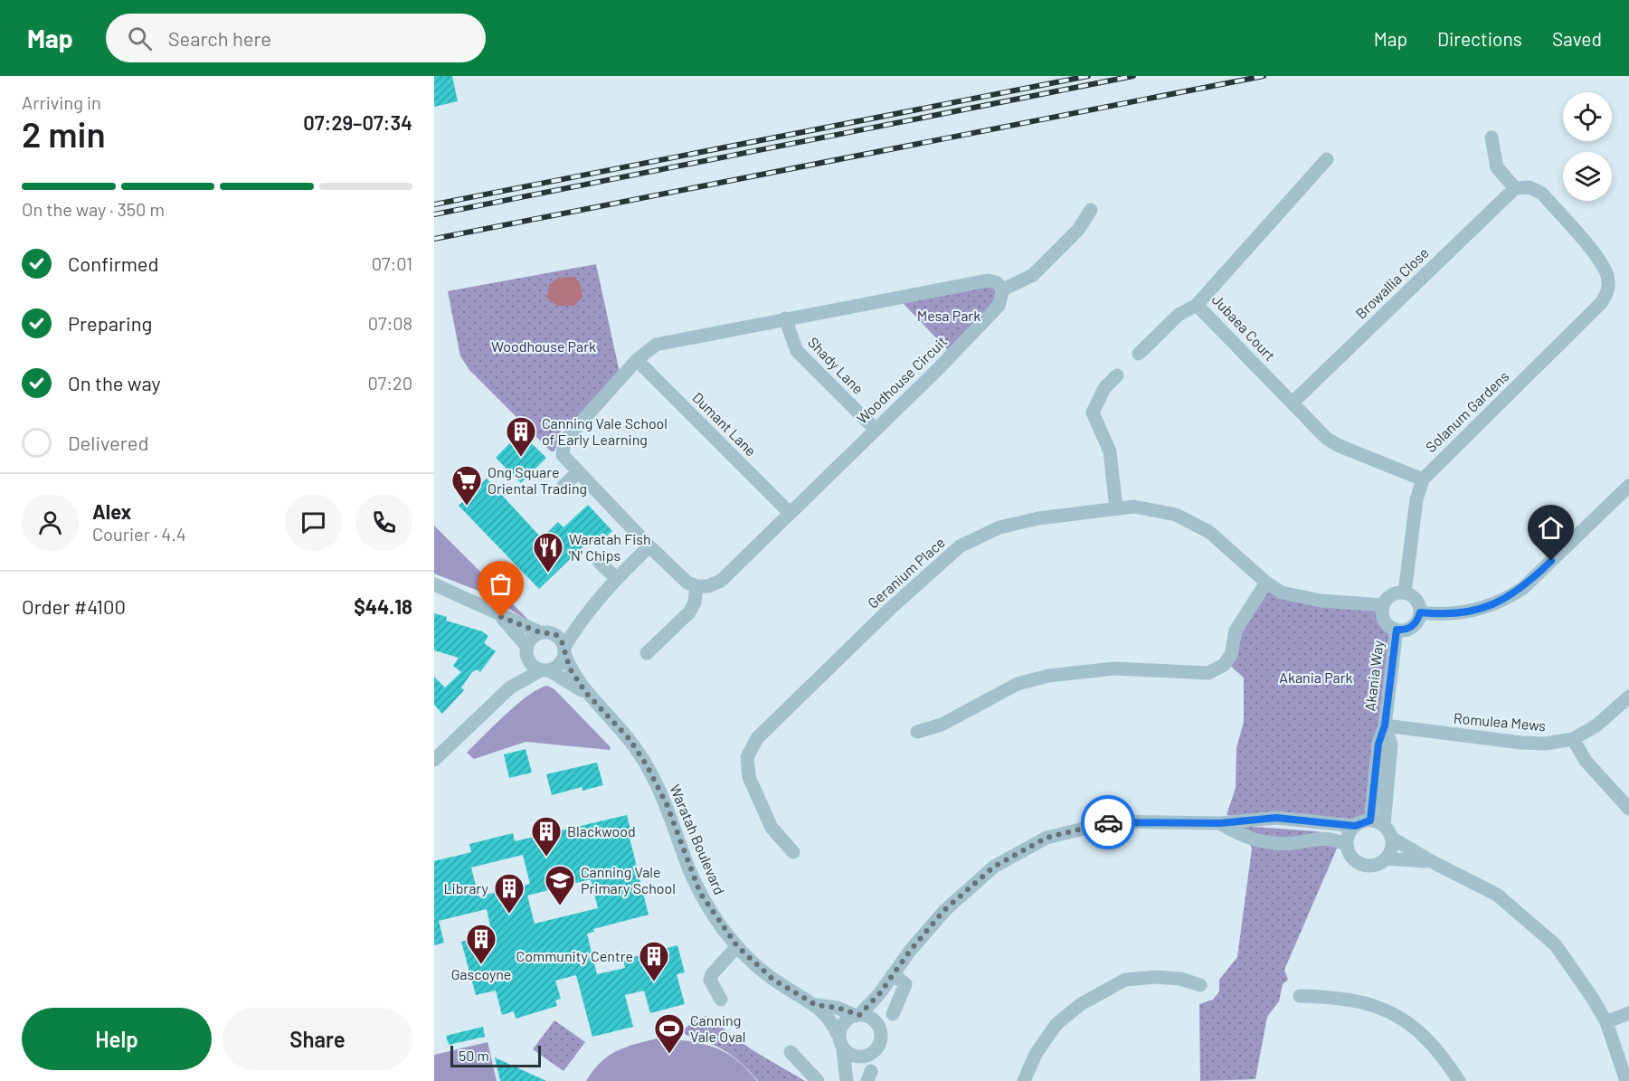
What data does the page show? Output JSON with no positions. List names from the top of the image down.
{
  "streets": {
    "street": [
      "Browallia Close",
      "Jubaea Court",
      "Shady Lane",
      "Woodhouse Circuit",
      "Solanum Gardens",
      "Dumant Lane",
      "Geranium Place",
      "Akania Way",
      "Romulea Mews",
      "Waratah Boulevard"
    ]
  },
  "crossings": [
    ["Browallia Close", "Jubaea Court"],
    ["Browallia Close", "Solanum Gardens"],
    ["Jubaea Court", "Solanum Gardens"],
    ["Shady Lane", "Woodhouse Circuit"],
    ["Woodhouse Circuit", "Dumant Lane"],
    ["Geranium Place", "Akania Way"],
    ["Akania Way", "Romulea Mews"]
  ],
  "parks": ["Mesa Park", "Woodhouse Park", "Akania Park"],
  "places": {
    "building": [
      "Canning Vale School of Early Learning",
      "Blackwood",
      "Library",
      "Gascoyne",
      "Community Centre"
    ],
    "supermarket": ["Ong Square Oriental Trading"],
    "restaurant": ["Waratah Fish 'N' Chips"],
    "school or university": ["Canning Vale Primary School"],
    "sports": ["Canning Vale Oval"]
  },
  "scale_bar": "50 m",
  "page": {
    "header": "Map",
    "search": "Search here",
    "nav": ["Map", "Directions", "Saved"],
    "heading": ["2 min", "Arriving in", "07:29–07:34"],
    "panel": [
      "Alex",
      "Courier · 4.4",
      "Order #4100",
      "$44.18"
    ],
    "bar": "On the way · 350 m",
    "list": [
      ["Confirmed", "07:01"],
      ["Preparing", "07:08"],
      ["On the way", "07:20"],
      "Delivered"
    ],
    "buttons": ["Help", "Share"],
    "scale": "50 m"
  }
}
